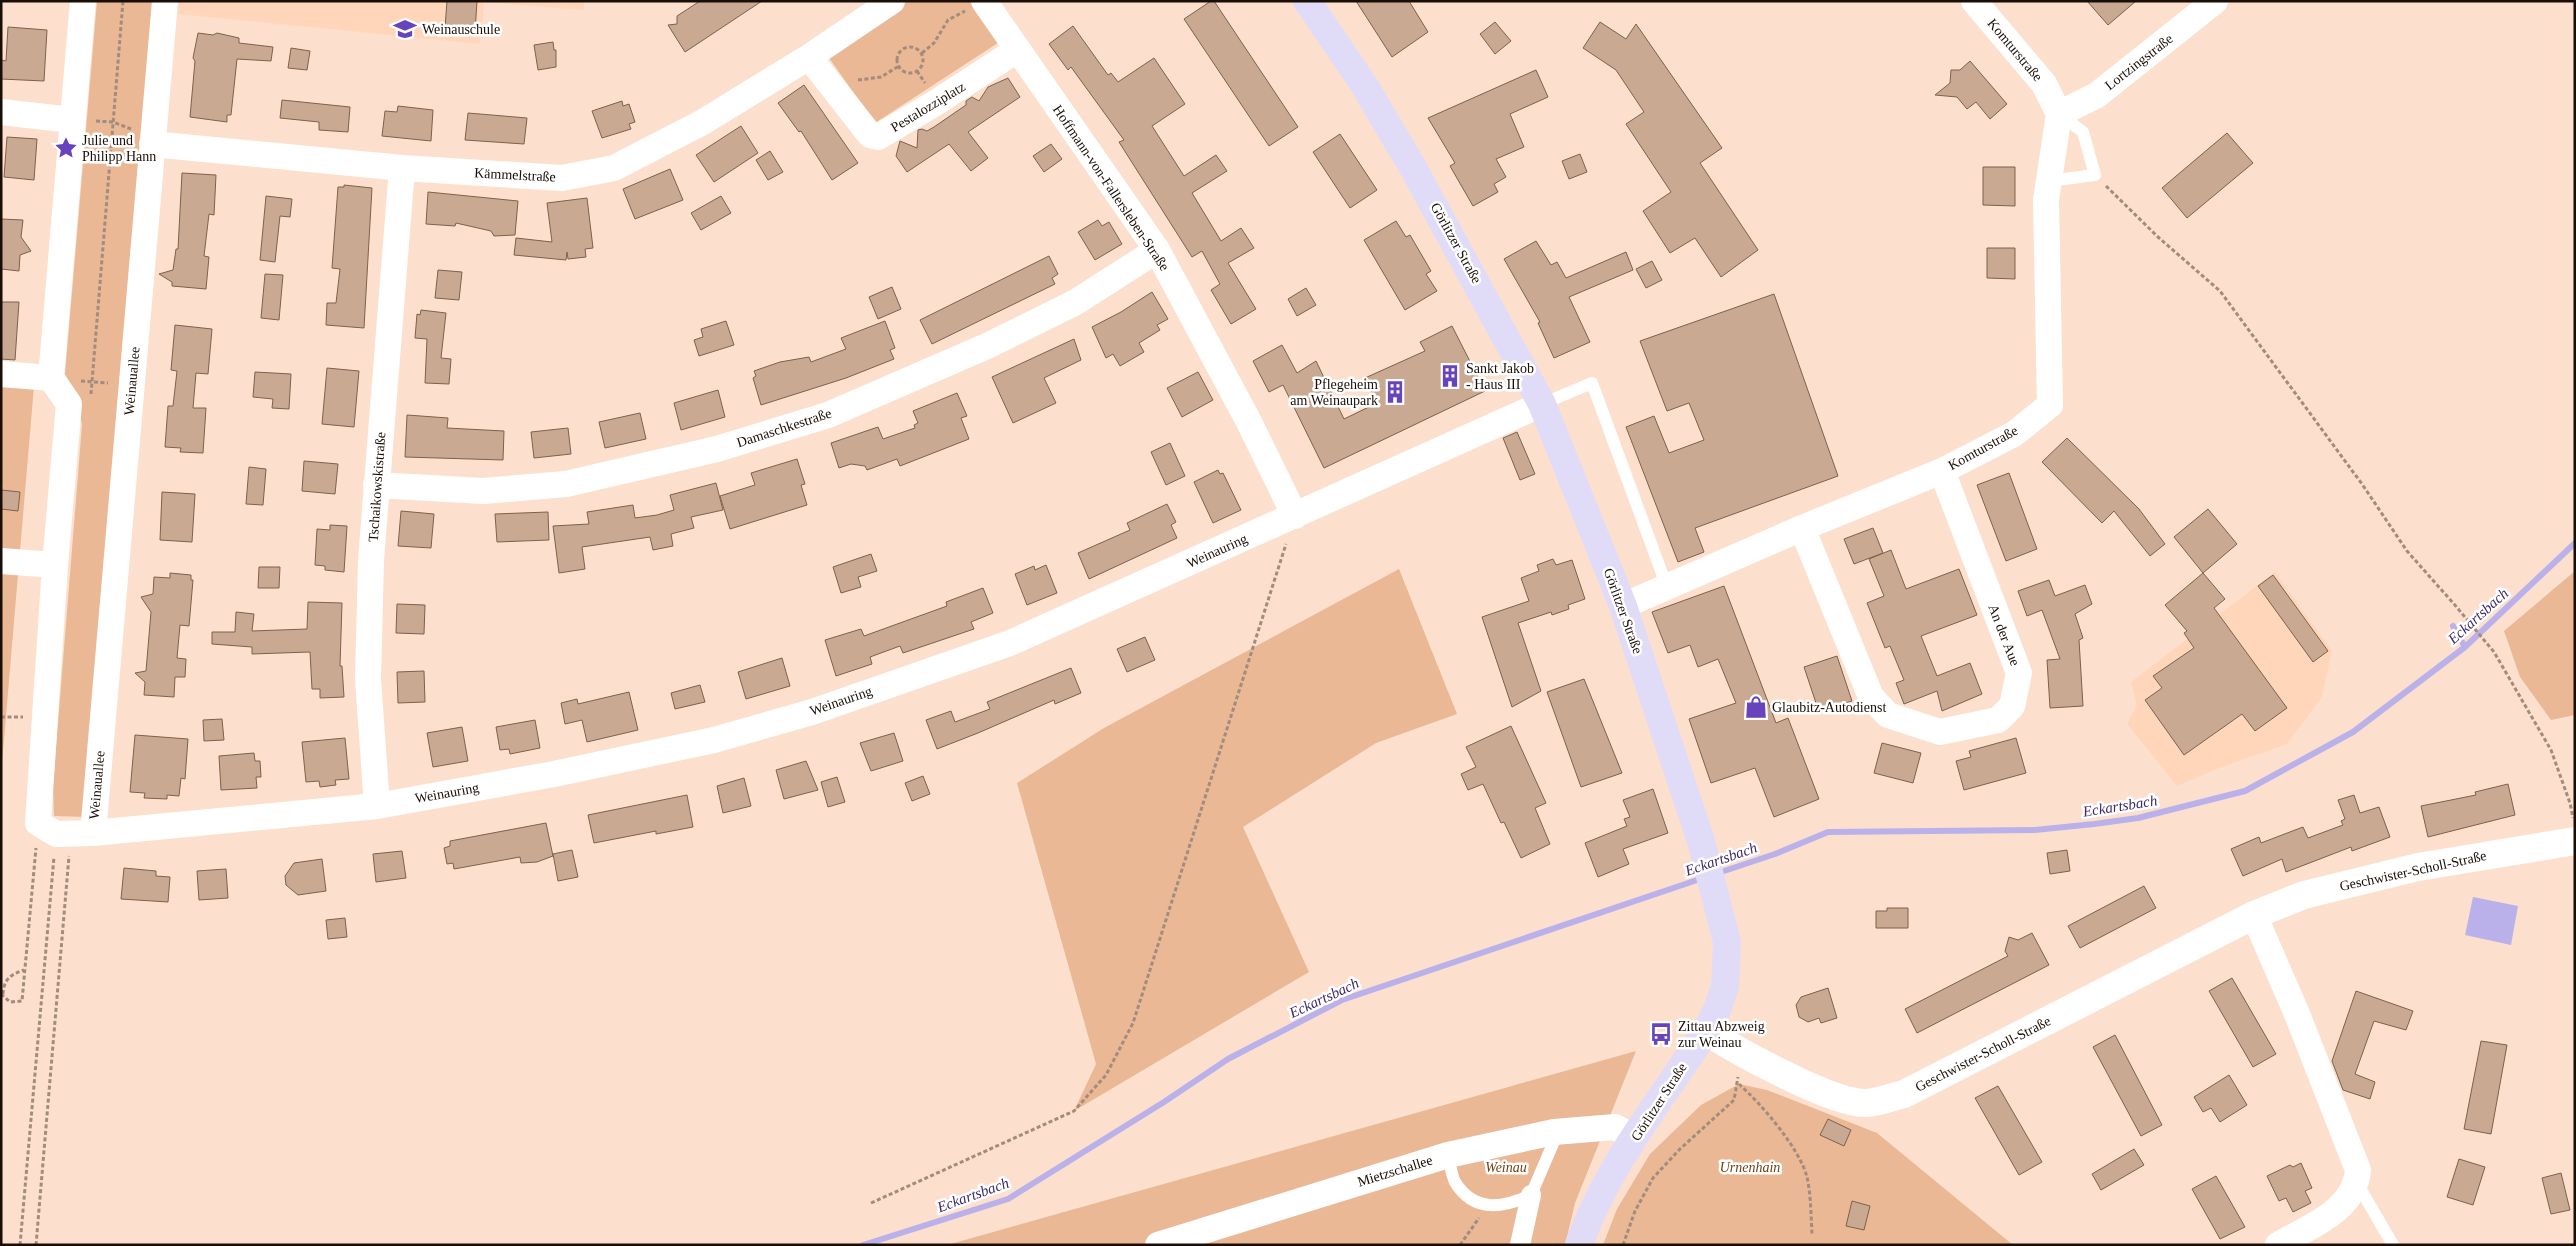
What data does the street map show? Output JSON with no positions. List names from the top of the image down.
{
  "streets": {
    "main road": ["Görlitzer Straße"],
    "street": [
      "Komturstraße",
      "Lortzingstraße",
      "Pestalozziplatz",
      "Kämmelstraße",
      "Hoffmann-von-Fallersleben-Straße",
      "Weinauallee",
      "Damaschkestraße",
      "Tschaikowskistraße",
      "Weinauring",
      "An der Aue",
      "Geschwister-Scholl-Straße",
      "Mietzschallee"
    ]
  },
  "crossings": [
    ["Komturstraße", "Lortzingstraße"],
    ["Komturstraße", "Görlitzer Straße"],
    ["Komturstraße", "An der Aue"],
    ["Pestalozziplatz", "Kämmelstraße"],
    ["Pestalozziplatz", "Hoffmann-von-Fallersleben-Straße"],
    ["Kämmelstraße", "Weinauallee"],
    ["Kämmelstraße", "Tschaikowskistraße"],
    ["Hoffmann-von-Fallersleben-Straße", "Damaschkestraße"],
    ["Hoffmann-von-Fallersleben-Straße", "Weinauring"],
    ["Görlitzer Straße", "Weinauring"],
    ["Görlitzer Straße", "Geschwister-Scholl-Straße"],
    ["Görlitzer Straße", "Mietzschallee"],
    ["Weinauallee", "Weinauring"],
    ["Damaschkestraße", "Tschaikowskistraße"],
    ["Tschaikowskistraße", "Weinauring"]
  ],
  "water": ["Eckartsbach"],
  "parks": ["Weinau", "Urnenhain"],
  "places": {
    "school or university": ["Weinauschule"],
    "place": ["Julie und Philipp Hann"],
    "building": ["Sankt Jakob - Haus III", "Pflegeheim am Weinaupark"],
    "shop": ["Glaubitz-Autodienst"],
    "bus stop": ["Zittau Abzweig zur Weinau"]
  }
}
